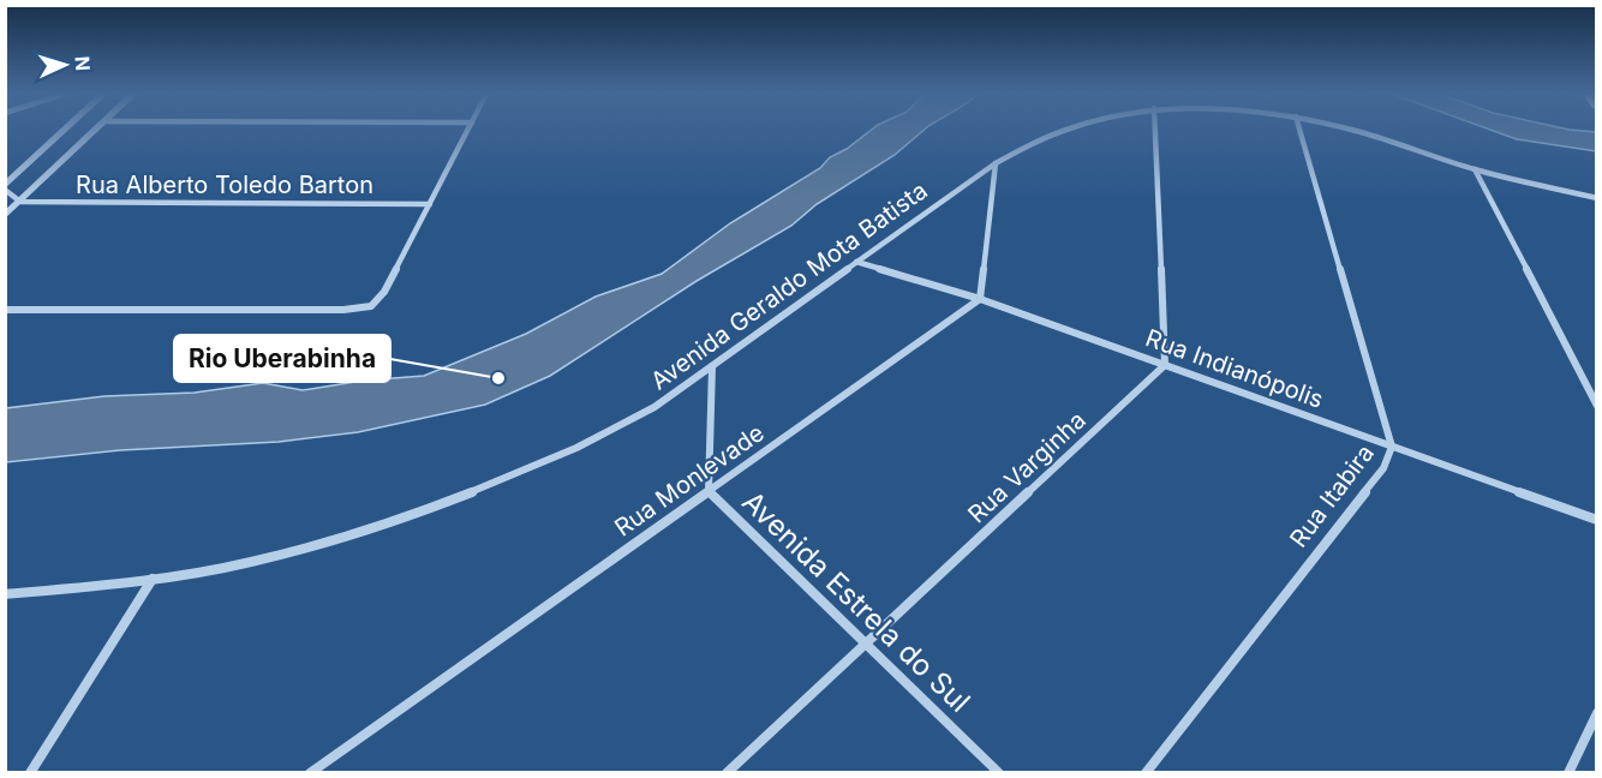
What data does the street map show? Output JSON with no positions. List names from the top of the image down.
{
  "streets": {
    "street": [
      "Rua Alberto Toledo Barton",
      "Avenida Geraldo Mota Batista",
      "Rua Indianópolis",
      "Rua Varginha",
      "Rua Monlevade",
      "Rua Itabira",
      "Avenida Estrela do Sul"
    ]
  },
  "crossings": [
    ["Avenida Geraldo Mota Batista", "Rua Indianópolis"],
    ["Avenida Geraldo Mota Batista", "Avenida Estrela do Sul"],
    ["Rua Indianópolis", "Rua Varginha"],
    ["Rua Indianópolis", "Rua Monlevade"],
    ["Rua Indianópolis", "Rua Itabira"],
    ["Rua Varginha", "Avenida Estrela do Sul"],
    ["Rua Monlevade", "Avenida Estrela do Sul"]
  ],
  "places": ["Rio Uberabinha"],
  "north": "right"
}
